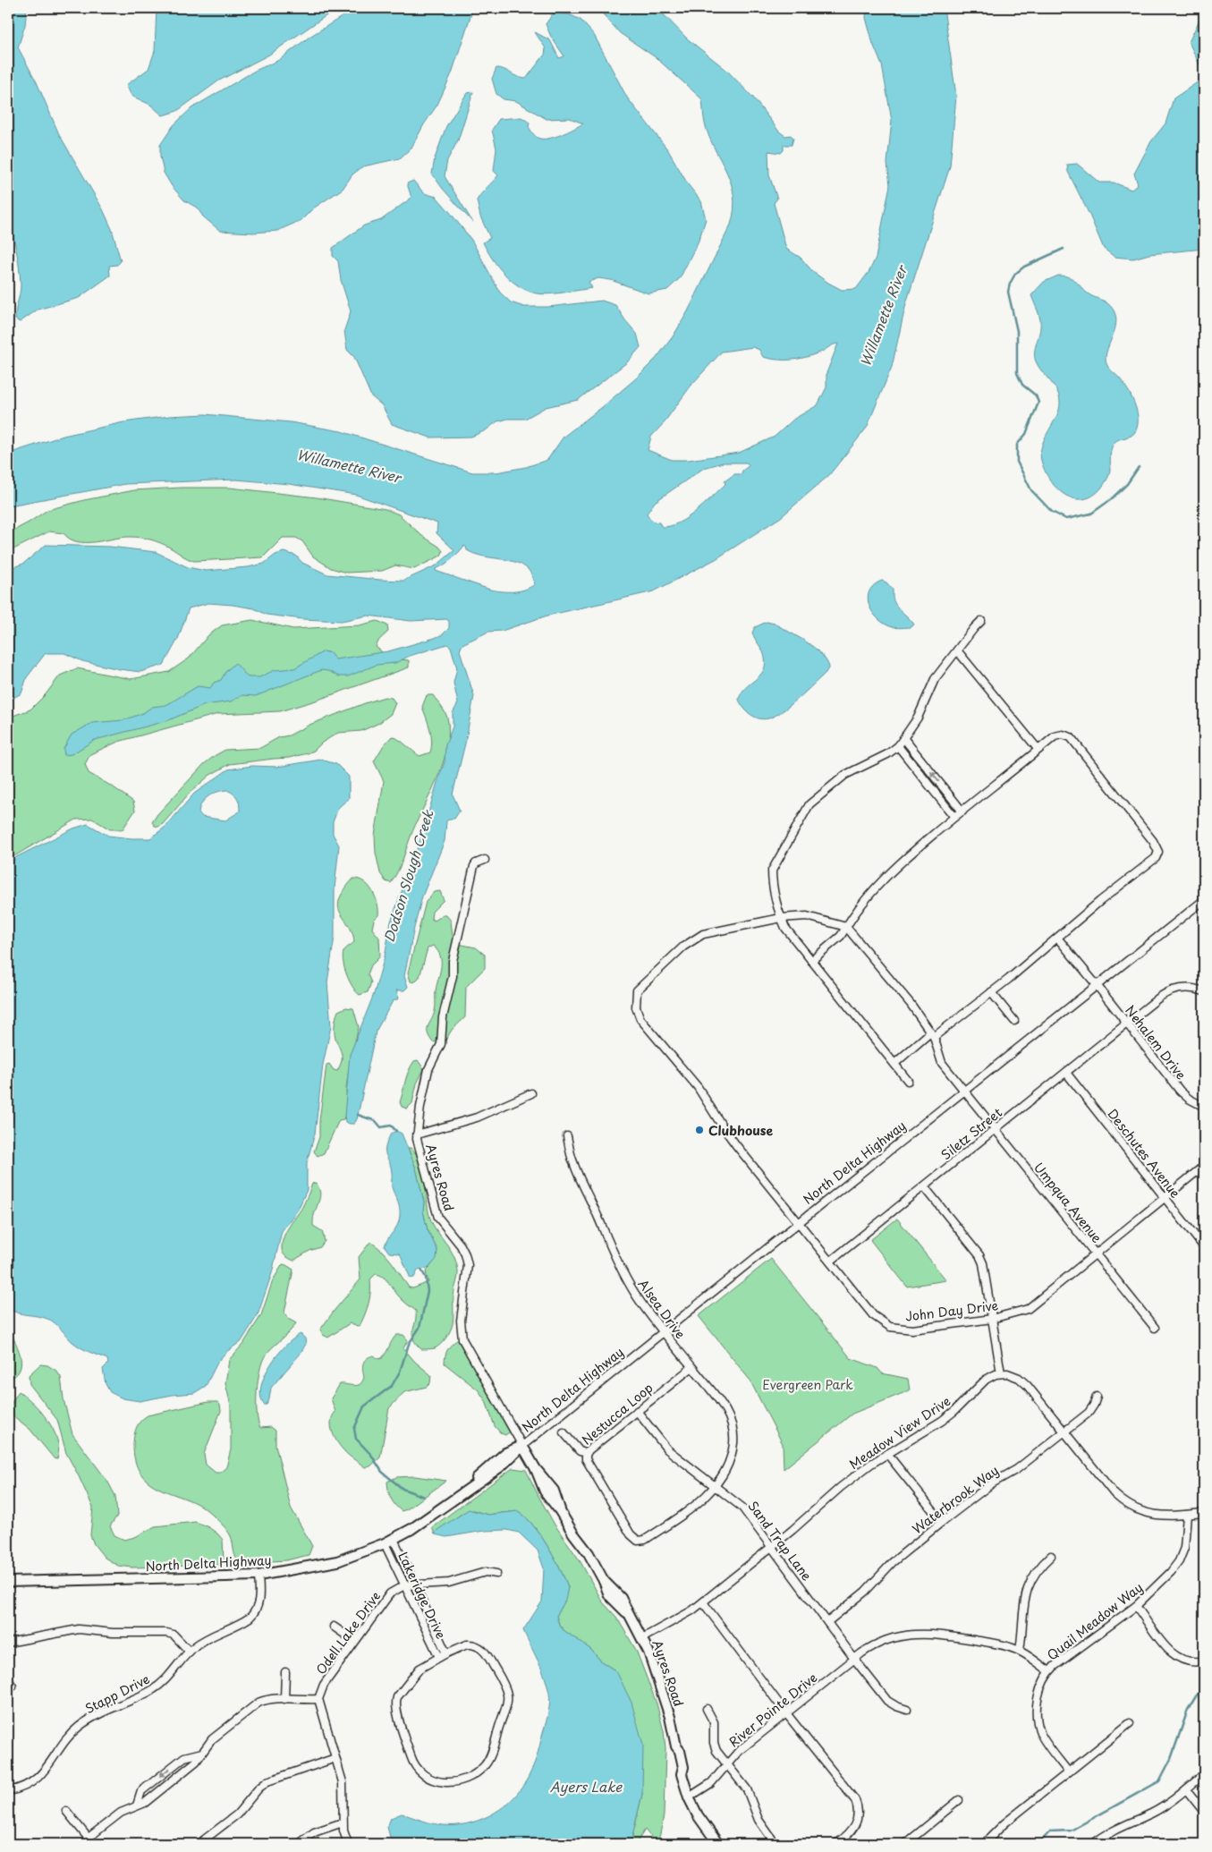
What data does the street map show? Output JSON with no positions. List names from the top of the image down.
{
  "streets": {
    "street": [
      "Nehalem Drive",
      "Siletz Street",
      "Deschutes Avenue",
      "North Delta Highway",
      "Ayres Road",
      "Umpqua Avenue",
      "Alsea Drive",
      "John Day Drive",
      "Nestucca Loop",
      "Meadow View Drive",
      "Waterbrook Way",
      "Sand Trap Lane",
      "Lakeridge Drive",
      "Quail Meadow Way",
      "Odell Lake Drive",
      "Stapp Drive",
      "River Pointe Drive"
    ]
  },
  "crossings": [
    ["Nehalem Drive", "Siletz Street"],
    ["Nehalem Drive", "North Delta Highway"],
    ["Siletz Street", "Deschutes Avenue"],
    ["Siletz Street", "Umpqua Avenue"],
    ["Siletz Street", "John Day Drive"],
    ["Deschutes Avenue", "John Day Drive"],
    ["North Delta Highway", "Ayres Road"],
    ["North Delta Highway", "Umpqua Avenue"],
    ["North Delta Highway", "Alsea Drive"],
    ["North Delta Highway", "John Day Drive"],
    ["North Delta Highway", "Lakeridge Drive"],
    ["North Delta Highway", "Stapp Drive"],
    ["Ayres Road", "Meadow View Drive"],
    ["Ayres Road", "River Pointe Drive"],
    ["Umpqua Avenue", "John Day Drive"],
    ["Alsea Drive", "Nestucca Loop"],
    ["Alsea Drive", "Sand Trap Lane"],
    ["Nestucca Loop", "Sand Trap Lane"],
    ["Meadow View Drive", "Sand Trap Lane"],
    ["Waterbrook Way", "Sand Trap Lane"],
    ["Sand Trap Lane", "River Pointe Drive"],
    ["Lakeridge Drive", "Odell Lake Drive"],
    ["Quail Meadow Way", "River Pointe Drive"]
  ],
  "water": ["Willamette River", "Dodson Slough Creek", "Ayers Lake"],
  "parks": ["Evergreen Park"],
  "places": ["Clubhouse"]
}
